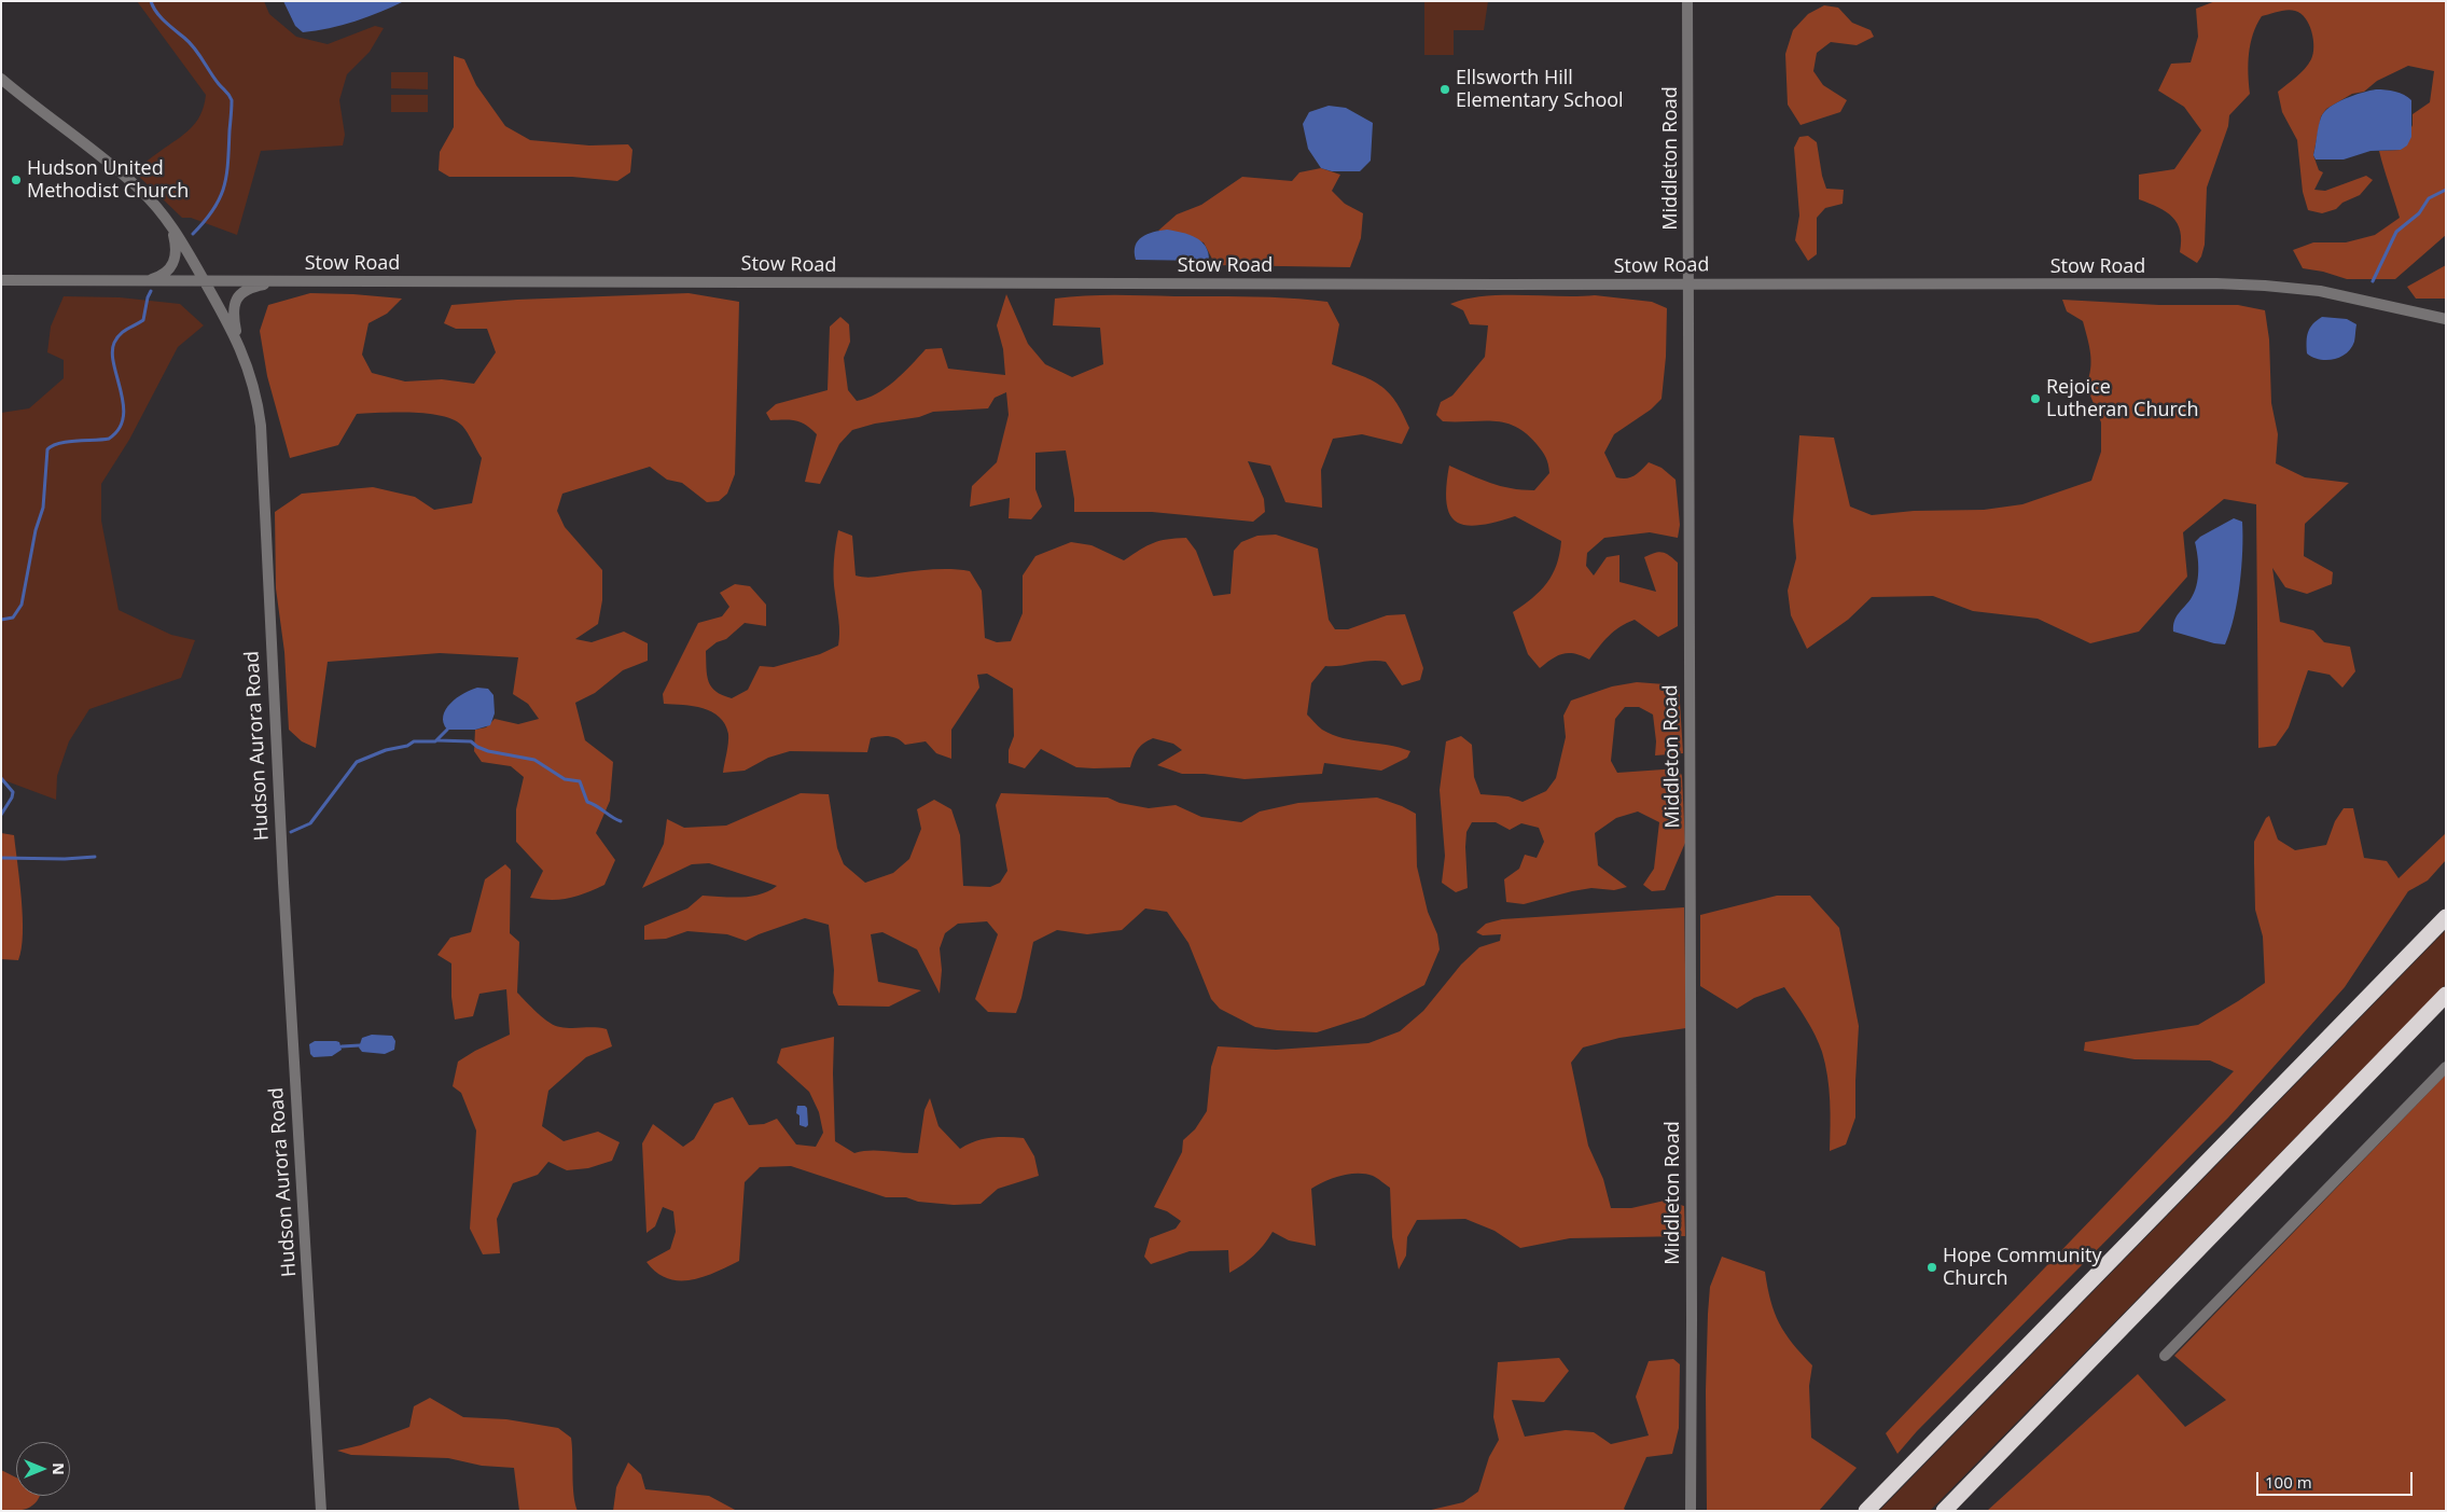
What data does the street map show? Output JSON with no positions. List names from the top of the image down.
{
  "streets": {
    "street": ["Middleton Road", "Stow Road", "Hudson Aurora Road"]
  },
  "crossings": [
    ["Middleton Road", "Stow Road"],
    ["Stow Road", "Hudson Aurora Road"]
  ],
  "places": [
    "Ellsworth Hill Elementary School",
    "Hudson United Methodist Church",
    "Rejoice Lutheran Church",
    "Hope Community Church"
  ],
  "scale_bar": "100 m",
  "north": "right"
}
